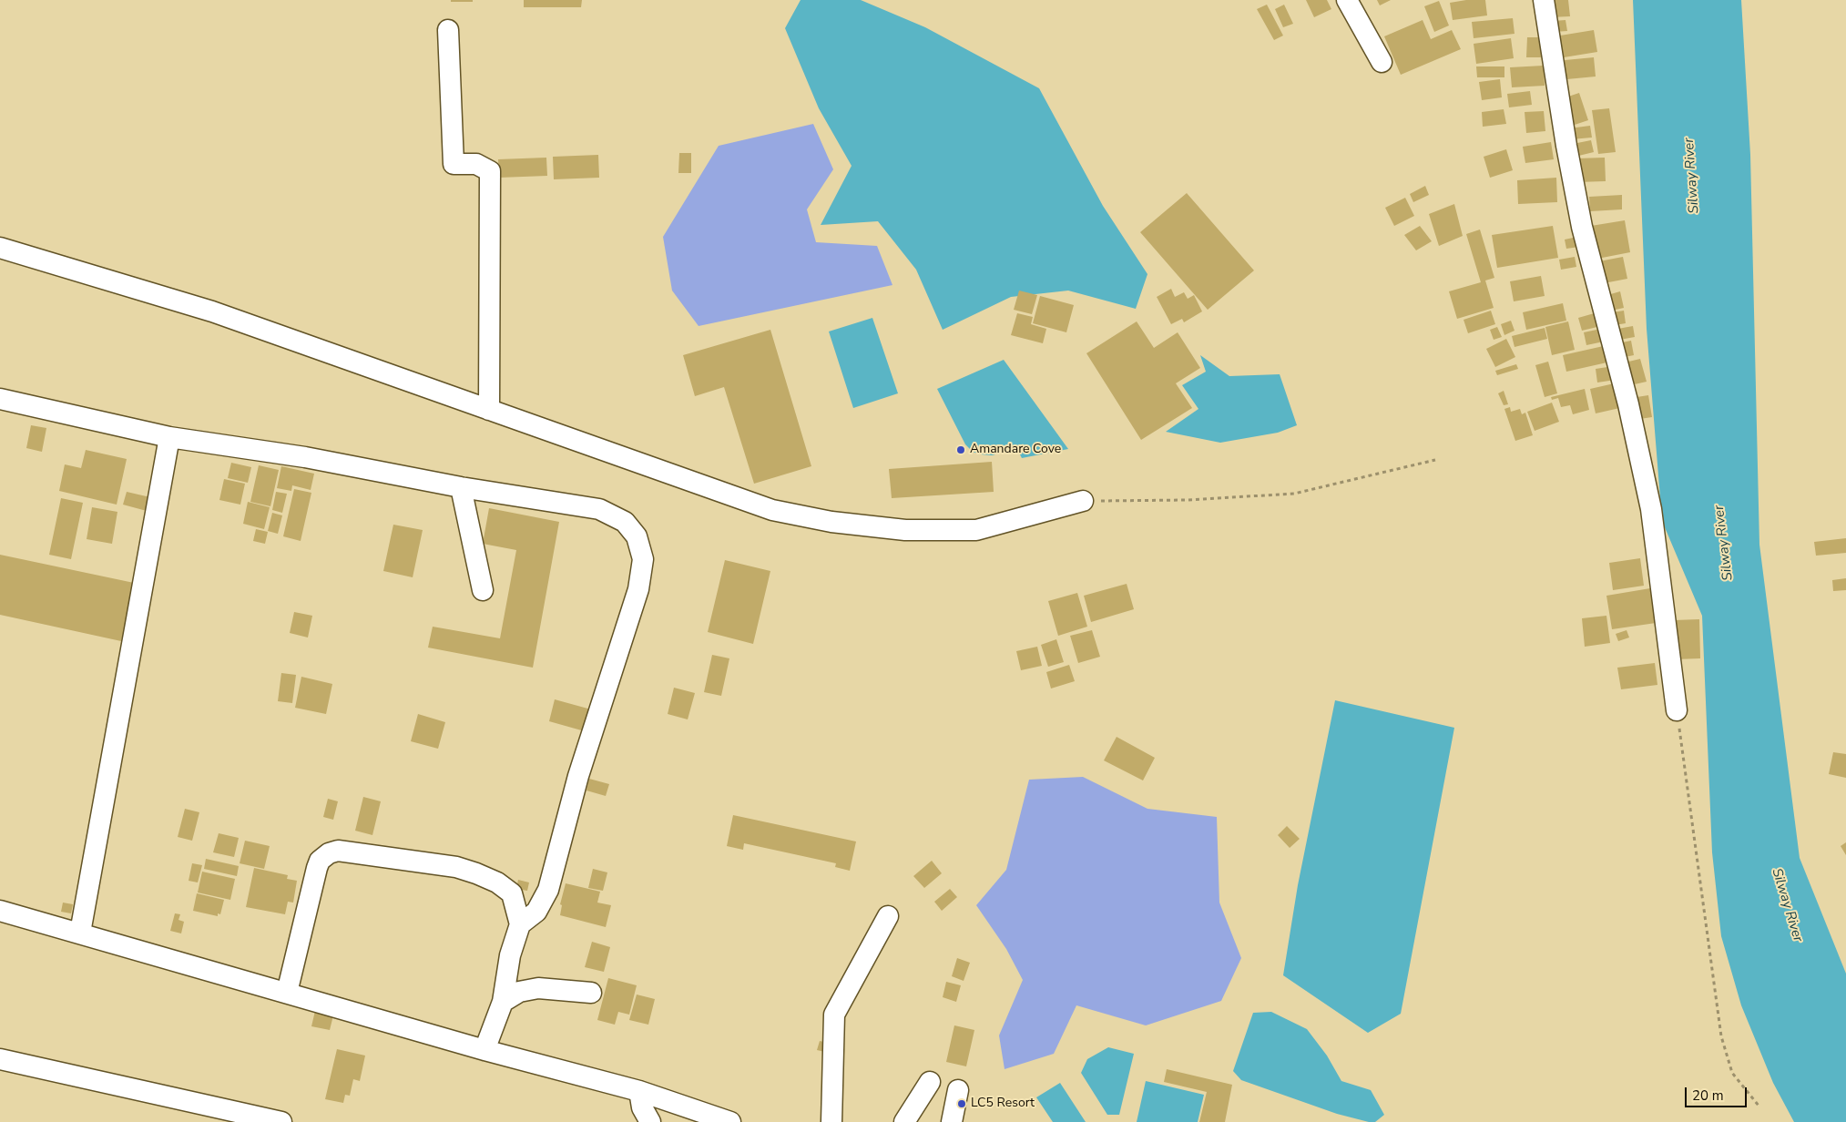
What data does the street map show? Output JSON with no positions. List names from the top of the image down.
{
  "water": ["Silway River"],
  "places": ["Amandare Cove", "LC5 Resort"],
  "scale_bar": "20 m"
}
